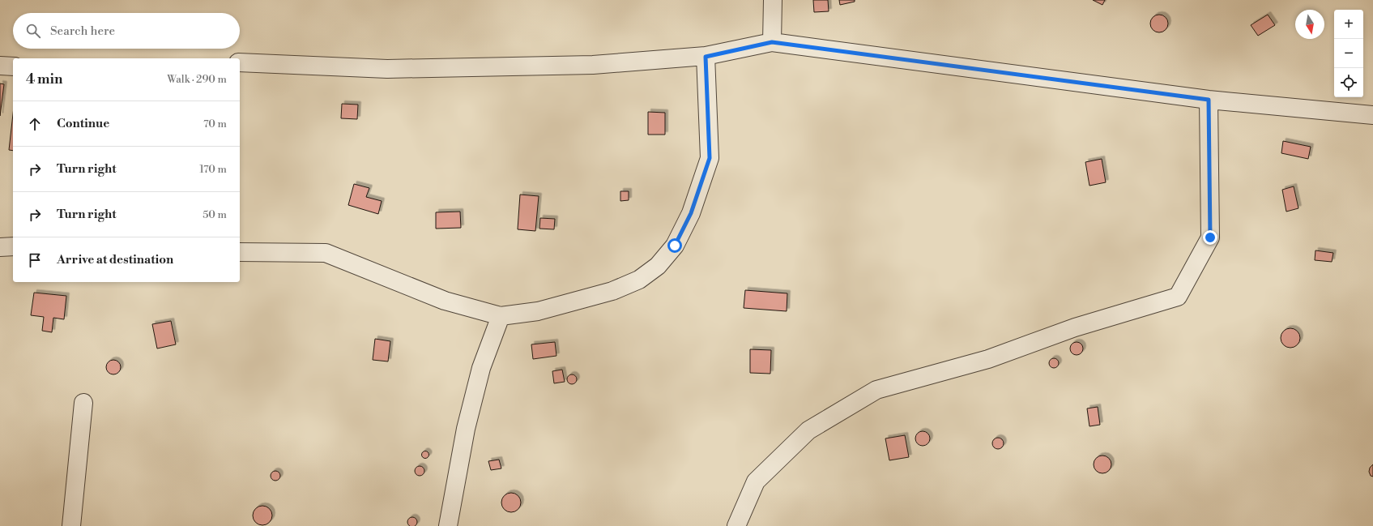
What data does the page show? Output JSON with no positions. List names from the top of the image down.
{
  "north": "bottom",
  "page": {
    "map_buttons": ["+", "−"],
    "search": "Search here",
    "heading": ["4 min", "Walk · 290 m"],
    "list": [
      ["Continue", "70 m"],
      ["Turn right", "170 m"],
      ["Turn right", "50 m"],
      "Arrive at destination"
    ]
  }
}
